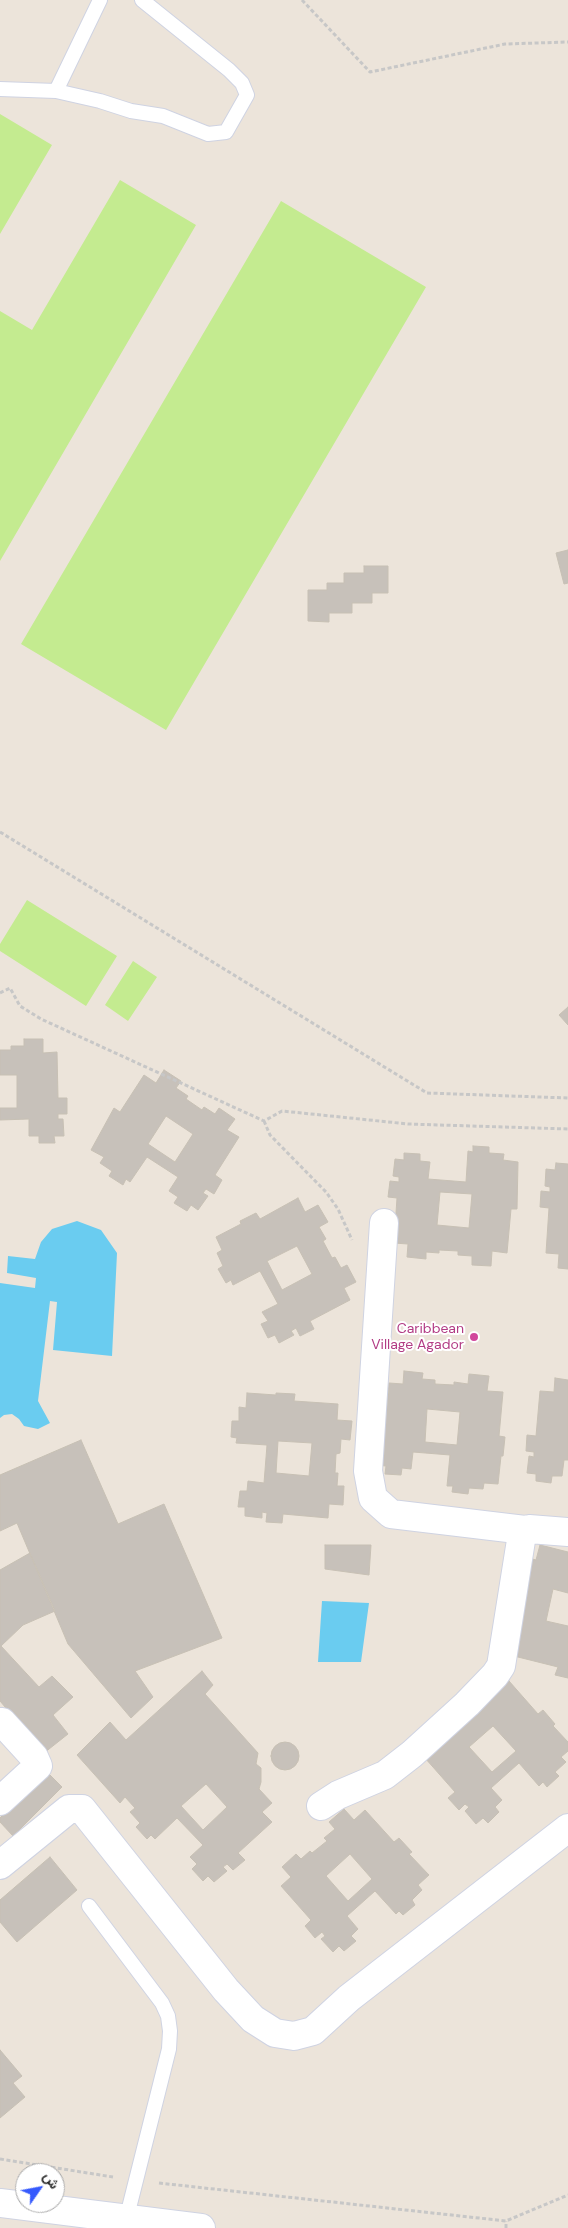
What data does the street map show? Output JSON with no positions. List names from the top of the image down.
{
  "places": ["Caribbean Village Agador"],
  "north": "top right"
}
